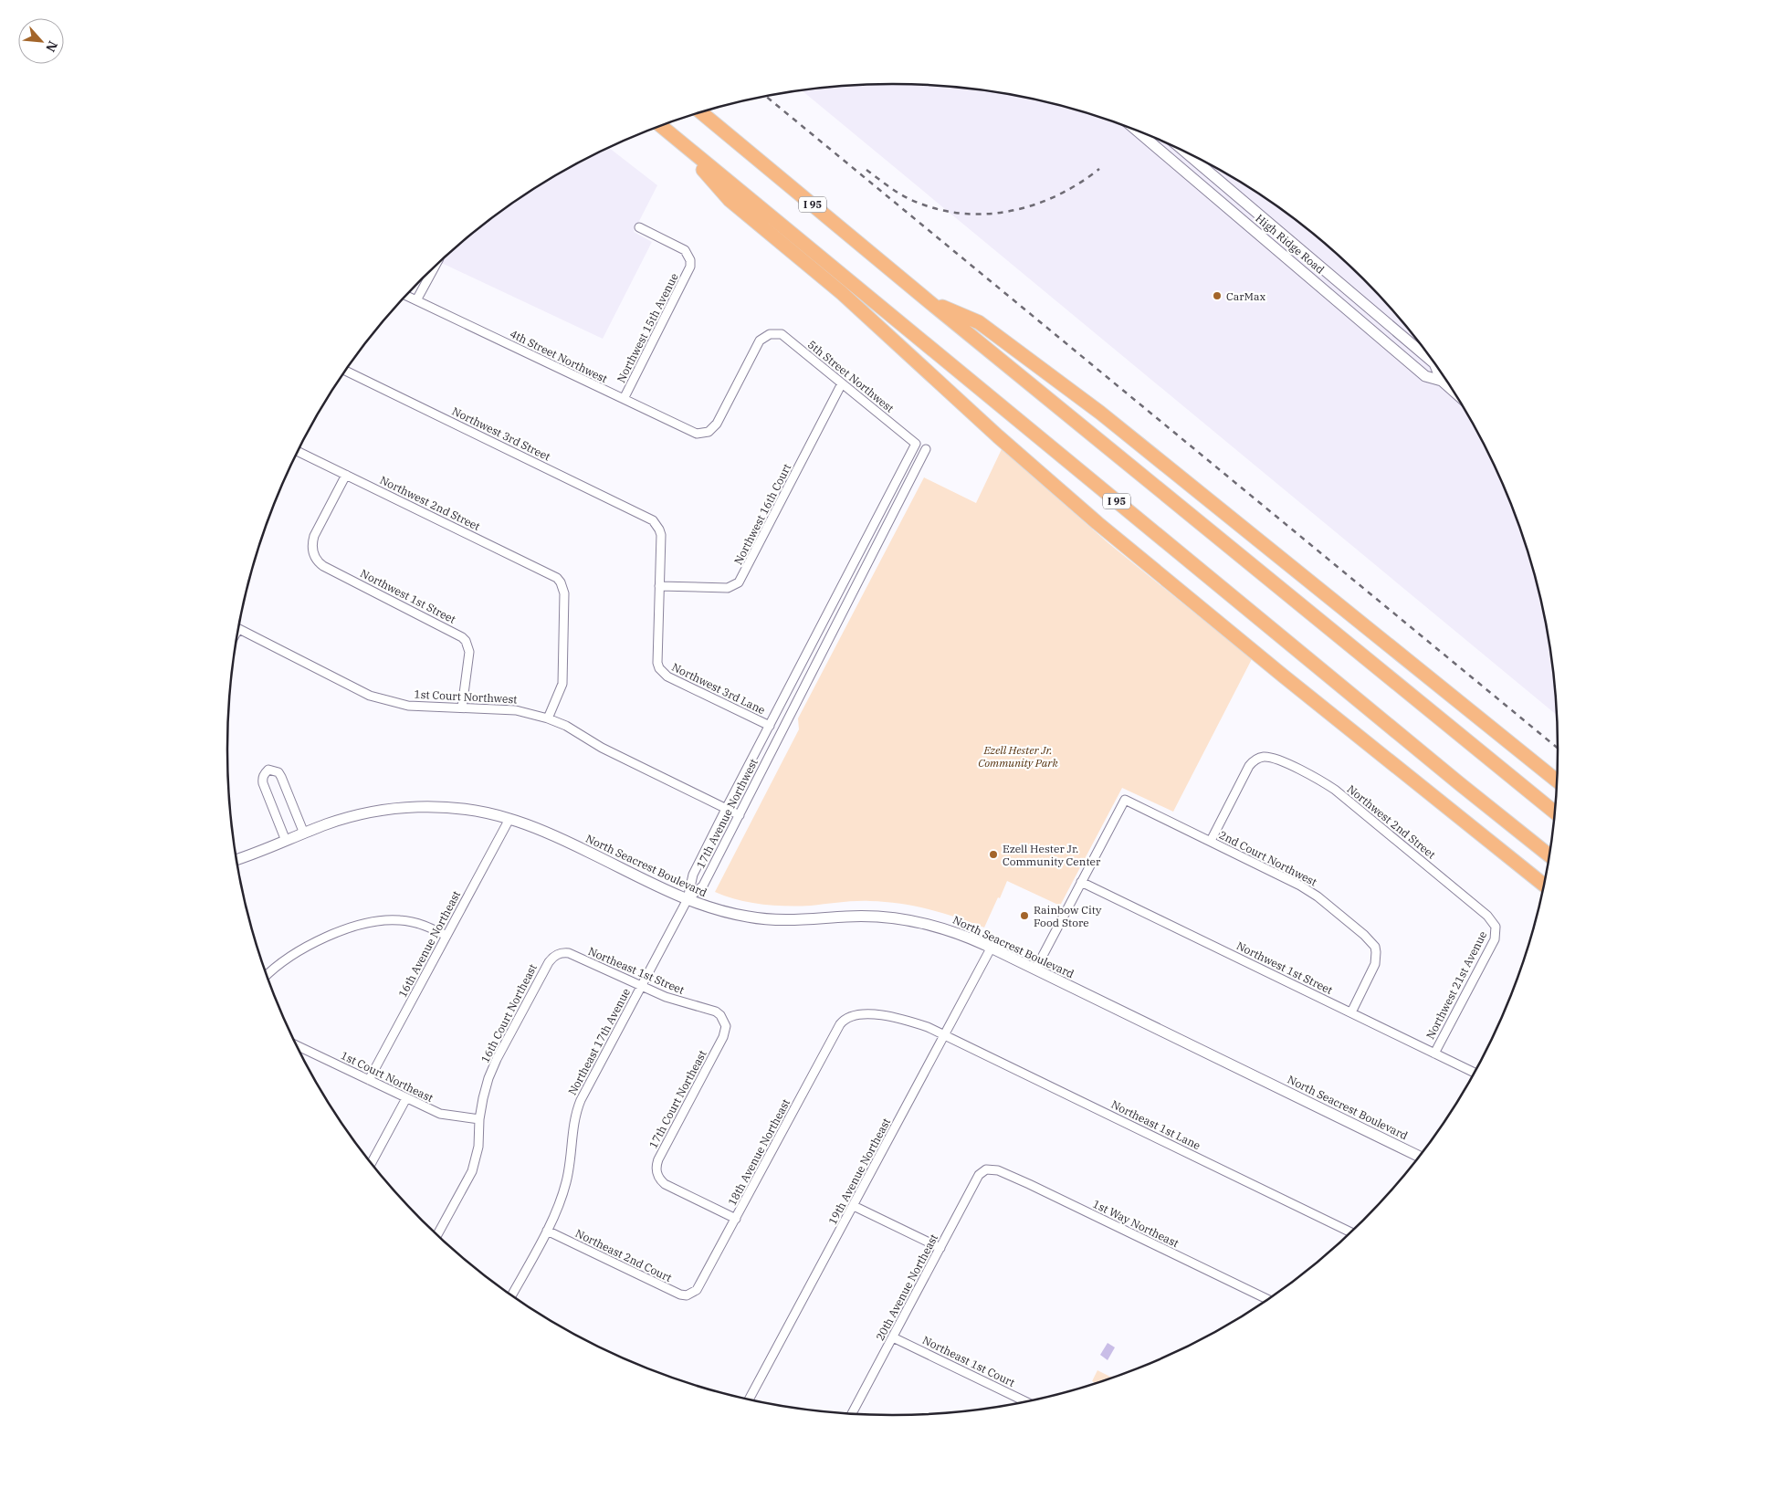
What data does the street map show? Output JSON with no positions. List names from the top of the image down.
{
  "streets": {
    "highway": ["I 95"],
    "street": [
      "High Ridge Road",
      "Northwest 15th Avenue",
      "4th Street Northwest",
      "5th Street Northwest",
      "Northwest 3rd Street",
      "Northwest 2nd Street",
      "Northwest 16th Court",
      "Northwest 1st Street",
      "Northwest 3rd Lane",
      "1st Court Northwest",
      "17th Avenue Northwest",
      "2nd Court Northwest",
      "North Seacrest Boulevard",
      "16th Avenue Northeast",
      "Northeast 1st Street",
      "Northwest 21st Avenue",
      "16th Court Northeast",
      "Northeast 17th Avenue",
      "1st Court Northeast",
      "17th Court Northeast",
      "Northeast 1st Lane",
      "18th Avenue Northeast",
      "19th Avenue Northeast",
      "1st Way Northeast",
      "Northeast 2nd Court",
      "20th Avenue Northeast",
      "Northeast 1st Court"
    ]
  },
  "crossings": [
    ["Northwest 15th Avenue", "4th Street Northwest"],
    ["4th Street Northwest", "5th Street Northwest"],
    ["5th Street Northwest", "Northwest 16th Court"],
    ["5th Street Northwest", "17th Avenue Northwest"],
    ["Northwest 3rd Street", "Northwest 3rd Lane"],
    ["Northwest 2nd Street", "Northwest 1st Street"],
    ["Northwest 2nd Street", "1st Court Northwest"],
    ["Northwest 2nd Street", "2nd Court Northwest"],
    ["Northwest 2nd Street", "Northwest 21st Avenue"],
    ["Northwest 16th Court", "Northwest 3rd Lane"],
    ["Northwest 1st Street", "1st Court Northwest"],
    ["Northwest 1st Street", "2nd Court Northwest"],
    ["Northwest 1st Street", "Northwest 21st Avenue"],
    ["Northwest 3rd Lane", "17th Avenue Northwest"],
    ["1st Court Northwest", "17th Avenue Northwest"],
    ["17th Avenue Northwest", "North Seacrest Boulevard"],
    ["17th Avenue Northwest", "Northeast 17th Avenue"],
    ["North Seacrest Boulevard", "16th Avenue Northeast"],
    ["North Seacrest Boulevard", "Northeast 17th Avenue"],
    ["North Seacrest Boulevard", "19th Avenue Northeast"],
    ["16th Avenue Northeast", "1st Court Northeast"],
    ["Northeast 1st Street", "16th Court Northeast"],
    ["Northeast 1st Street", "Northeast 17th Avenue"],
    ["Northeast 1st Street", "17th Court Northeast"],
    ["16th Court Northeast", "1st Court Northeast"],
    ["Northeast 17th Avenue", "Northeast 2nd Court"],
    ["17th Court Northeast", "18th Avenue Northeast"],
    ["Northeast 1st Lane", "18th Avenue Northeast"],
    ["Northeast 1st Lane", "19th Avenue Northeast"],
    ["18th Avenue Northeast", "19th Avenue Northeast"],
    ["18th Avenue Northeast", "Northeast 2nd Court"],
    ["1st Way Northeast", "20th Avenue Northeast"],
    ["20th Avenue Northeast", "Northeast 1st Court"]
  ],
  "parks": ["Ezell Hester Jr. Community Park"],
  "places": ["CarMax", "Ezell Hester Jr. Community Center", "Rainbow City Food Store"],
  "north": "bottom right"
}
